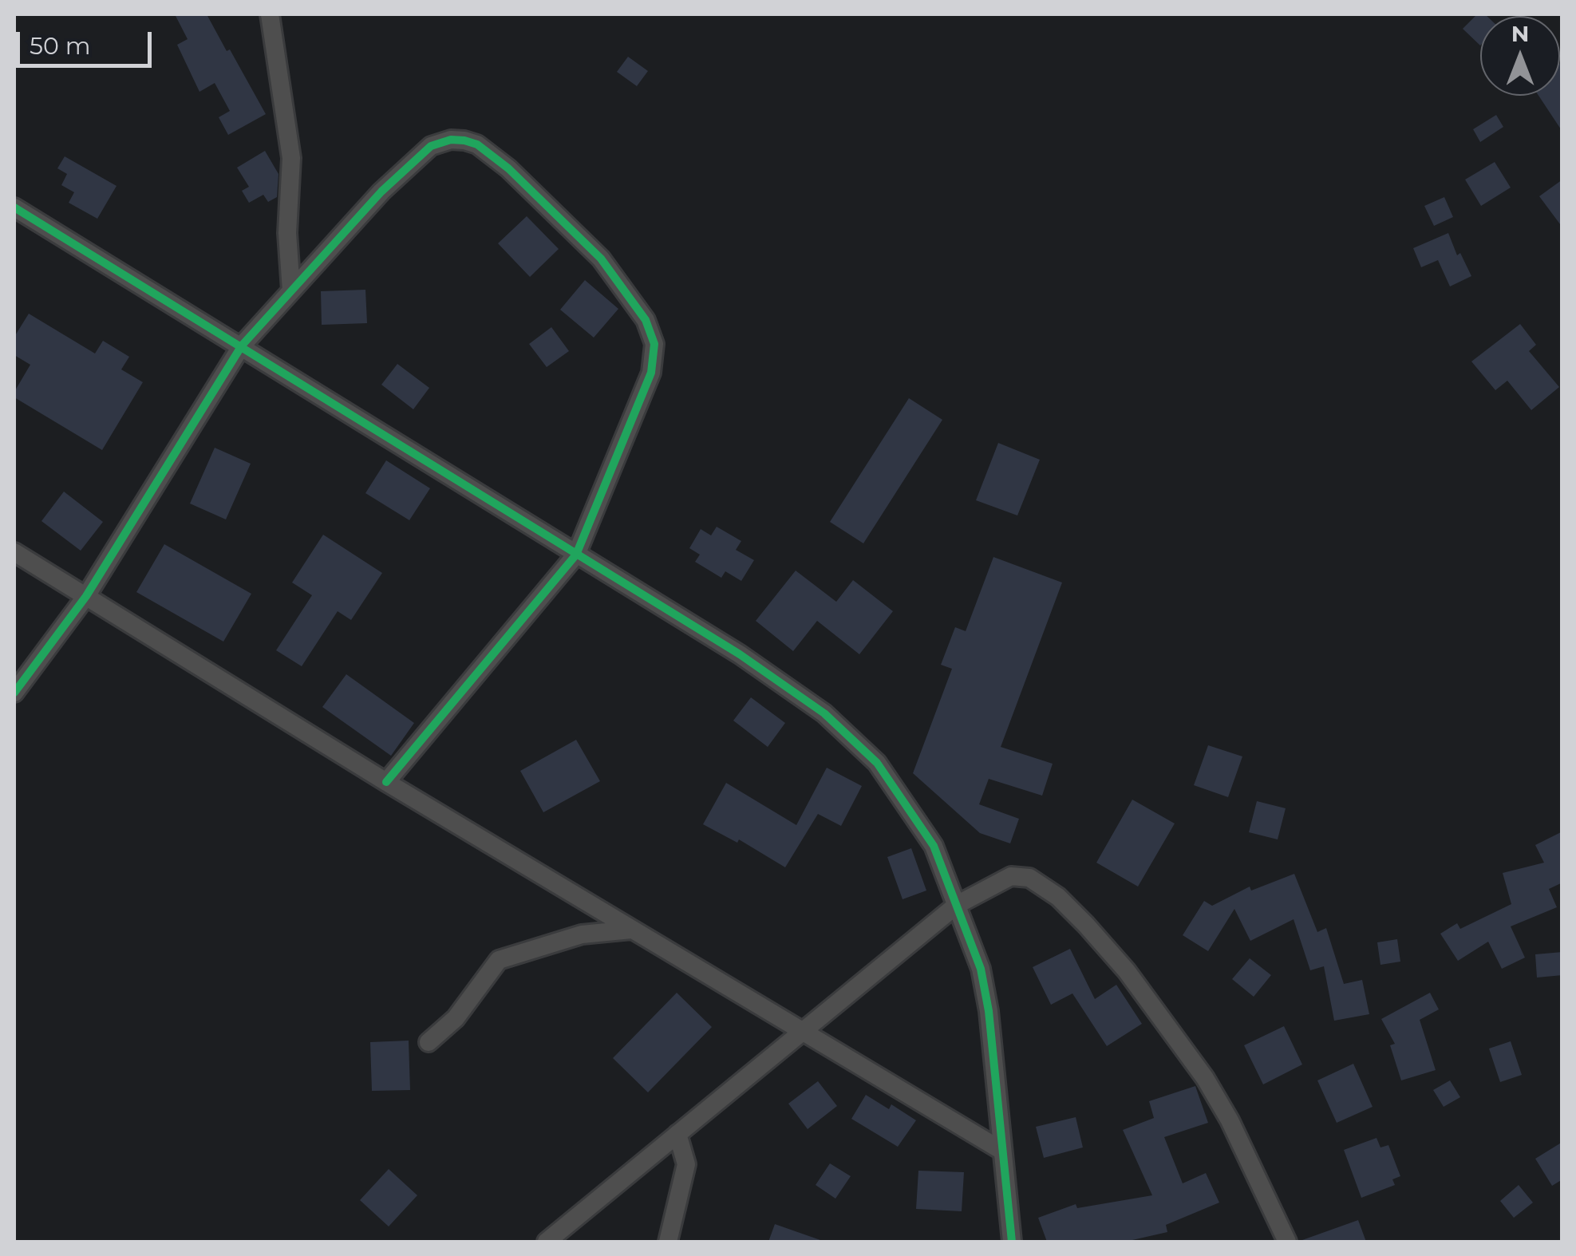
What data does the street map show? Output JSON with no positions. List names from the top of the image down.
{
  "scale_bar": "50 m",
  "north": "top"
}
